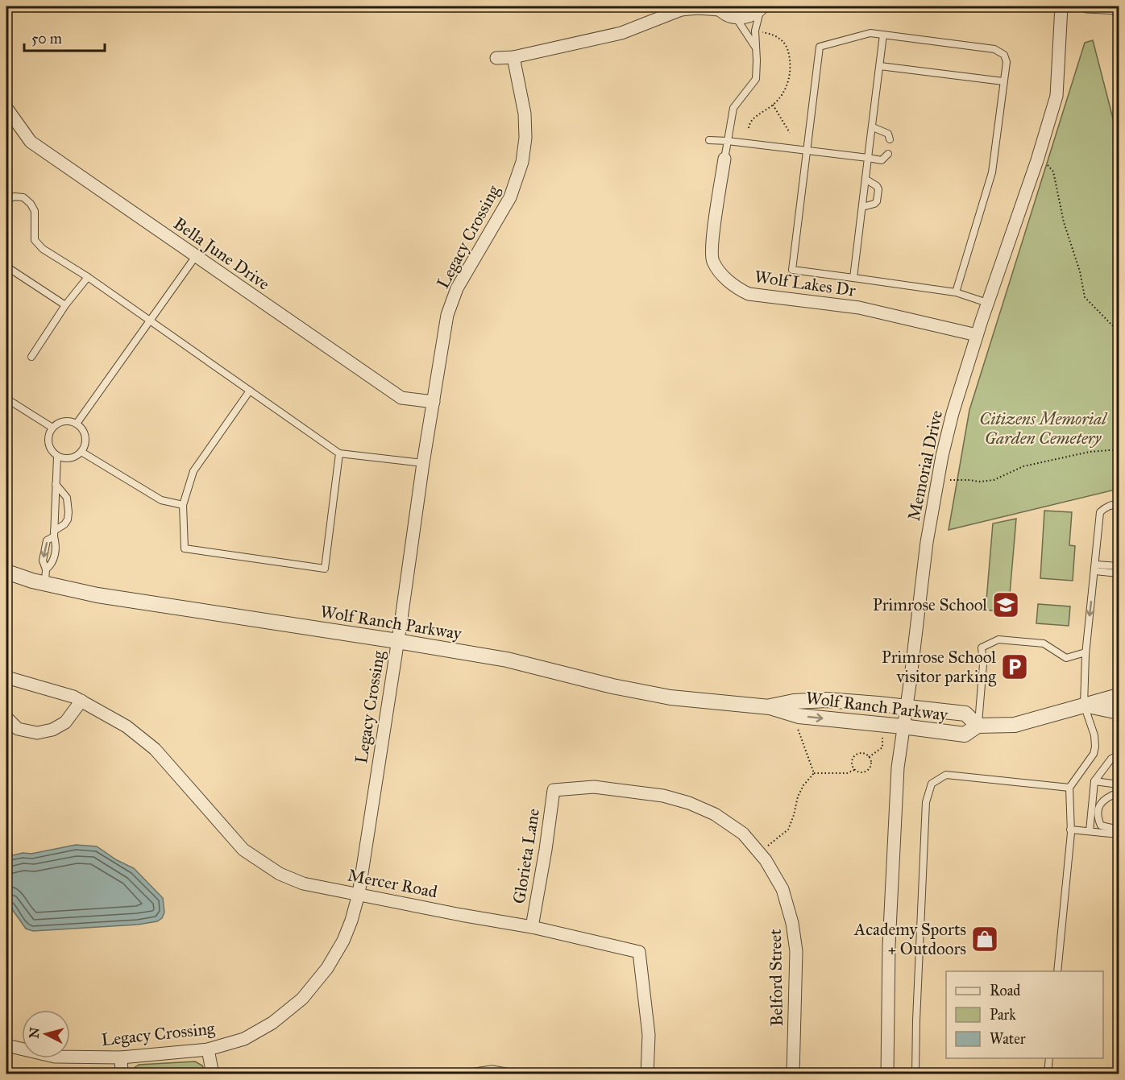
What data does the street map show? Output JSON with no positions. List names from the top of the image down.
{
  "streets": {
    "street": [
      "Legacy Crossing",
      "Bella June Drive",
      "Wolf Lakes Dr",
      "Memorial Drive",
      "Wolf Ranch Parkway",
      "Glorieta Lane",
      "Mercer Road",
      "Belford Street"
    ]
  },
  "crossings": [
    ["Legacy Crossing", "Bella June Drive"],
    ["Legacy Crossing", "Wolf Ranch Parkway"],
    ["Legacy Crossing", "Mercer Road"],
    ["Wolf Lakes Dr", "Memorial Drive"],
    ["Memorial Drive", "Wolf Ranch Parkway"],
    ["Glorieta Lane", "Mercer Road"],
    ["Glorieta Lane", "Belford Street"]
  ],
  "parks": ["Citizens Memorial Garden Cemetery"],
  "places": {
    "school or university": ["Primrose School"],
    "parking": ["Primrose School visitor parking"],
    "shop": ["Academy Sports + Outdoors"]
  },
  "legend": ["Road", "Park", "Water"],
  "scale_bar": "50 m",
  "north": "left"
}
